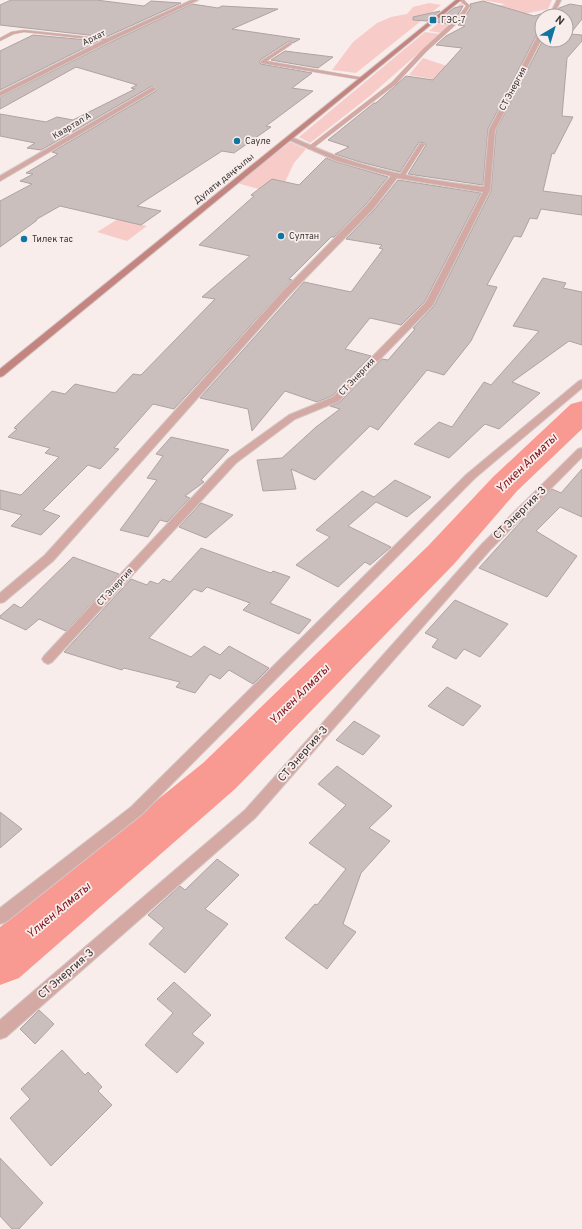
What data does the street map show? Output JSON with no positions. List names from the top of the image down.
{
  "streets": {
    "main road": ["Дулати даңғылы"],
    "street": [
      "Архат",
      "СТ Энергия",
      "Квартал А",
      "СТ Энергия-3"
    ]
  },
  "water": ["Үлкен Алматы"],
  "places": {
    "transit": ["ГЭС-7"],
    "other": ["Сауле", "Султан", "Тилек тас"]
  },
  "north": "top right"
}
